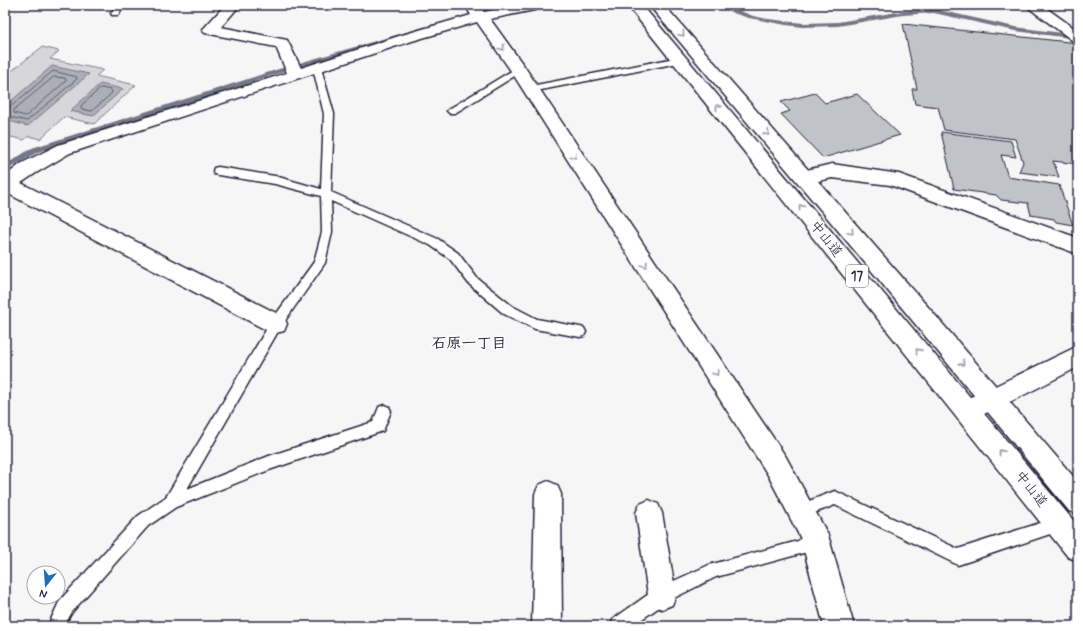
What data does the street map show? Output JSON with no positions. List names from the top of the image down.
{
  "streets": {
    "main road": ["中山道", "17"]
  },
  "districts": ["石原一丁目"],
  "north": "bottom"
}
